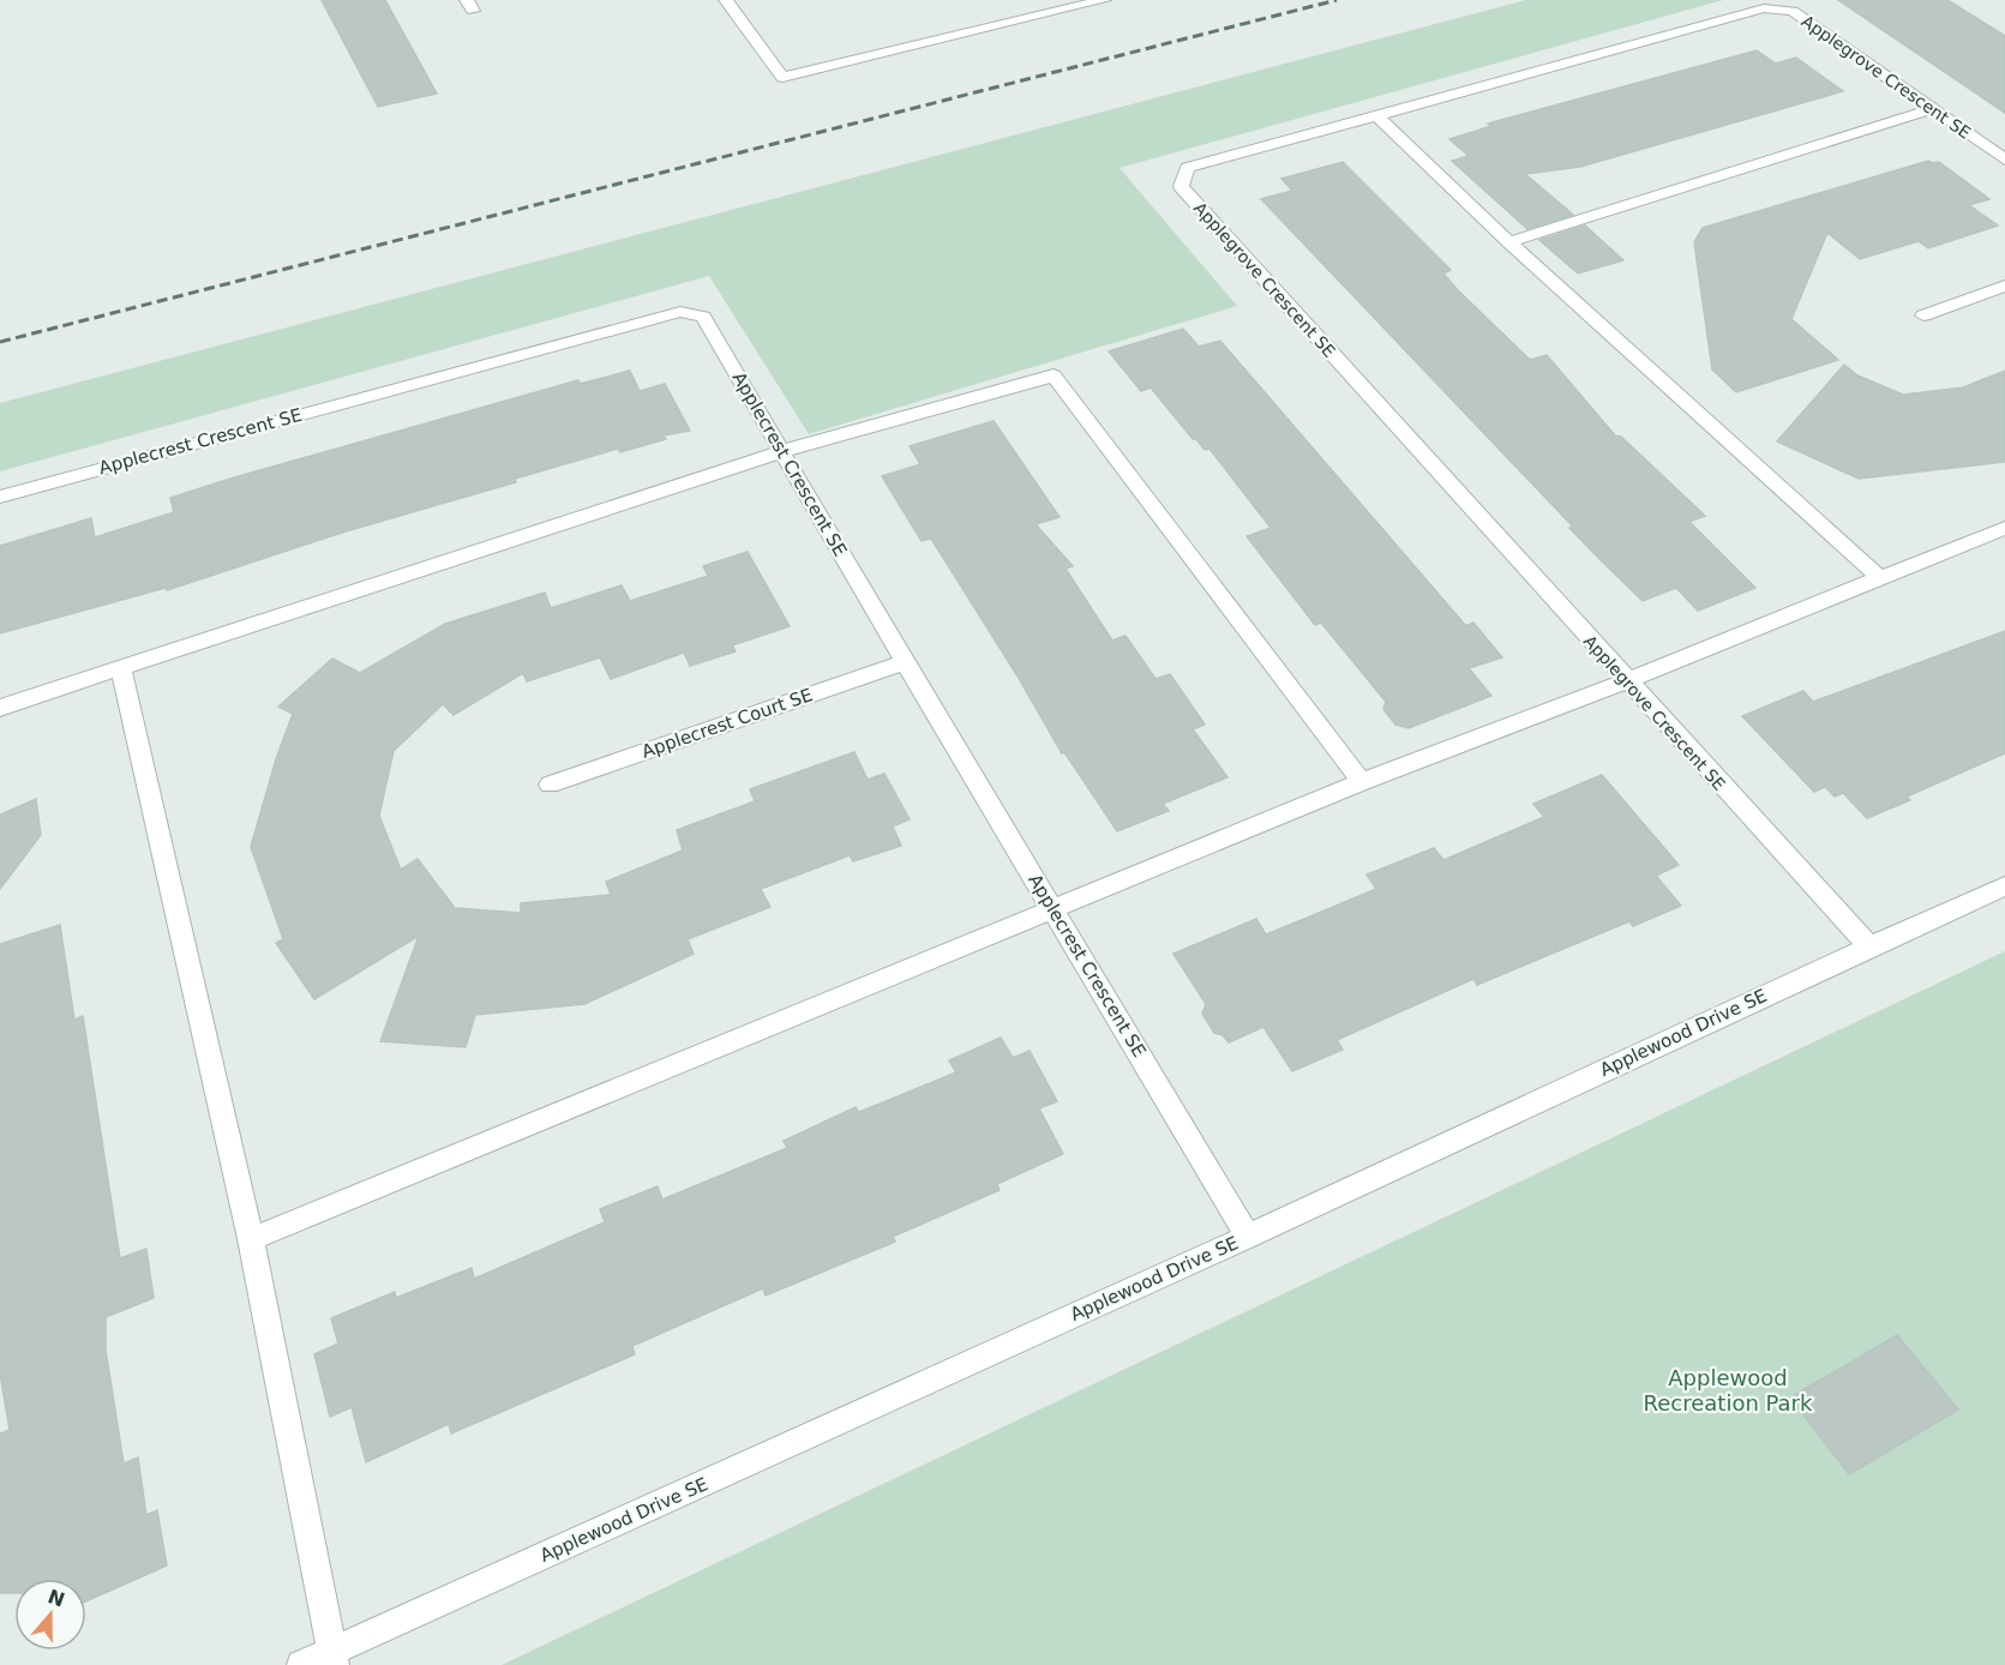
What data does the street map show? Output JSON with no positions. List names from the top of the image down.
{
  "streets": {
    "street": [
      "Applegrove Crescent SE",
      "Applecrest Crescent SE",
      "Applecrest Court SE",
      "Applewood Drive SE"
    ]
  },
  "crossings": [
    ["Applegrove Crescent SE", "Applewood Drive SE"],
    ["Applecrest Crescent SE", "Applecrest Court SE"],
    ["Applecrest Crescent SE", "Applewood Drive SE"]
  ],
  "parks": ["Applewood Recreation Park"],
  "north": "top"
}
